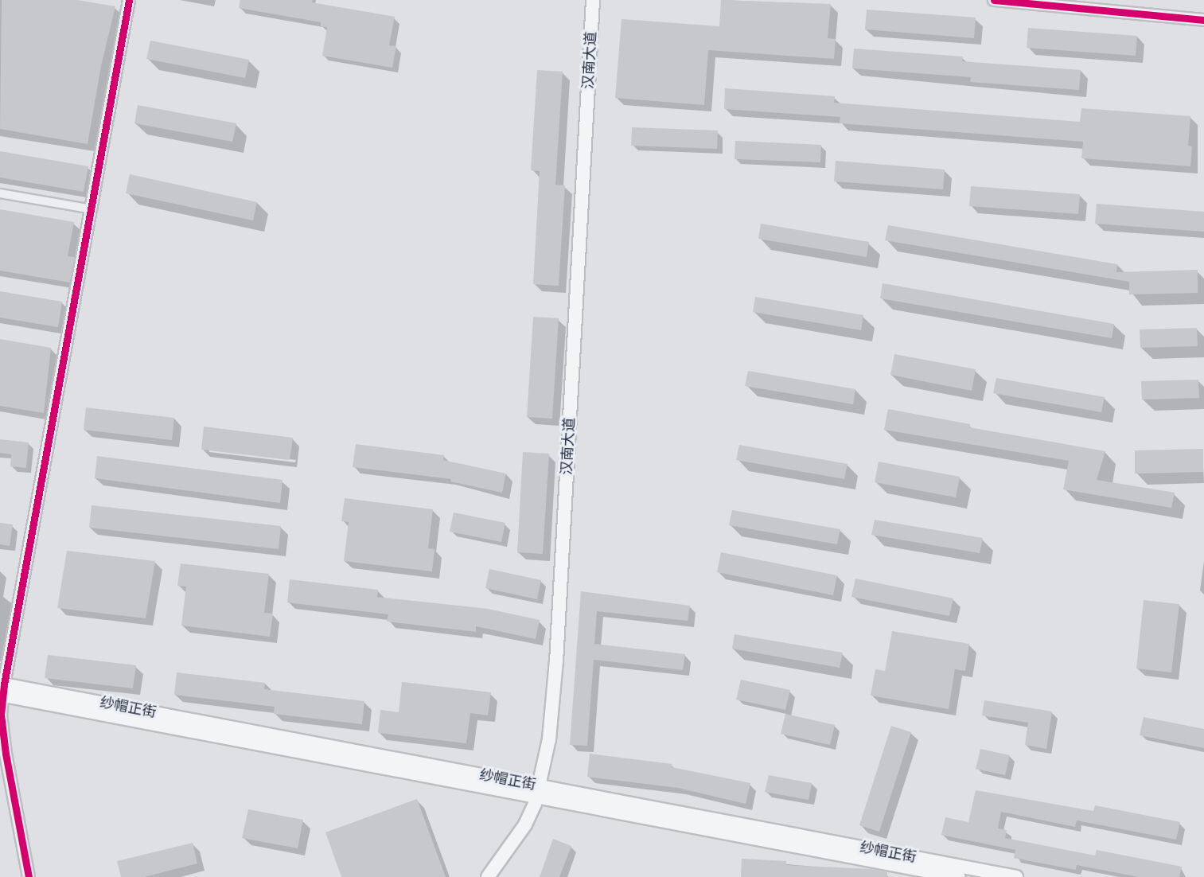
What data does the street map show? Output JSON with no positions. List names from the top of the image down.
{
  "streets": {
    "main road": ["汉南大道", "纱帽正街"]
  },
  "crossings": [
    ["汉南大道", "纱帽正街"]
  ]
}
